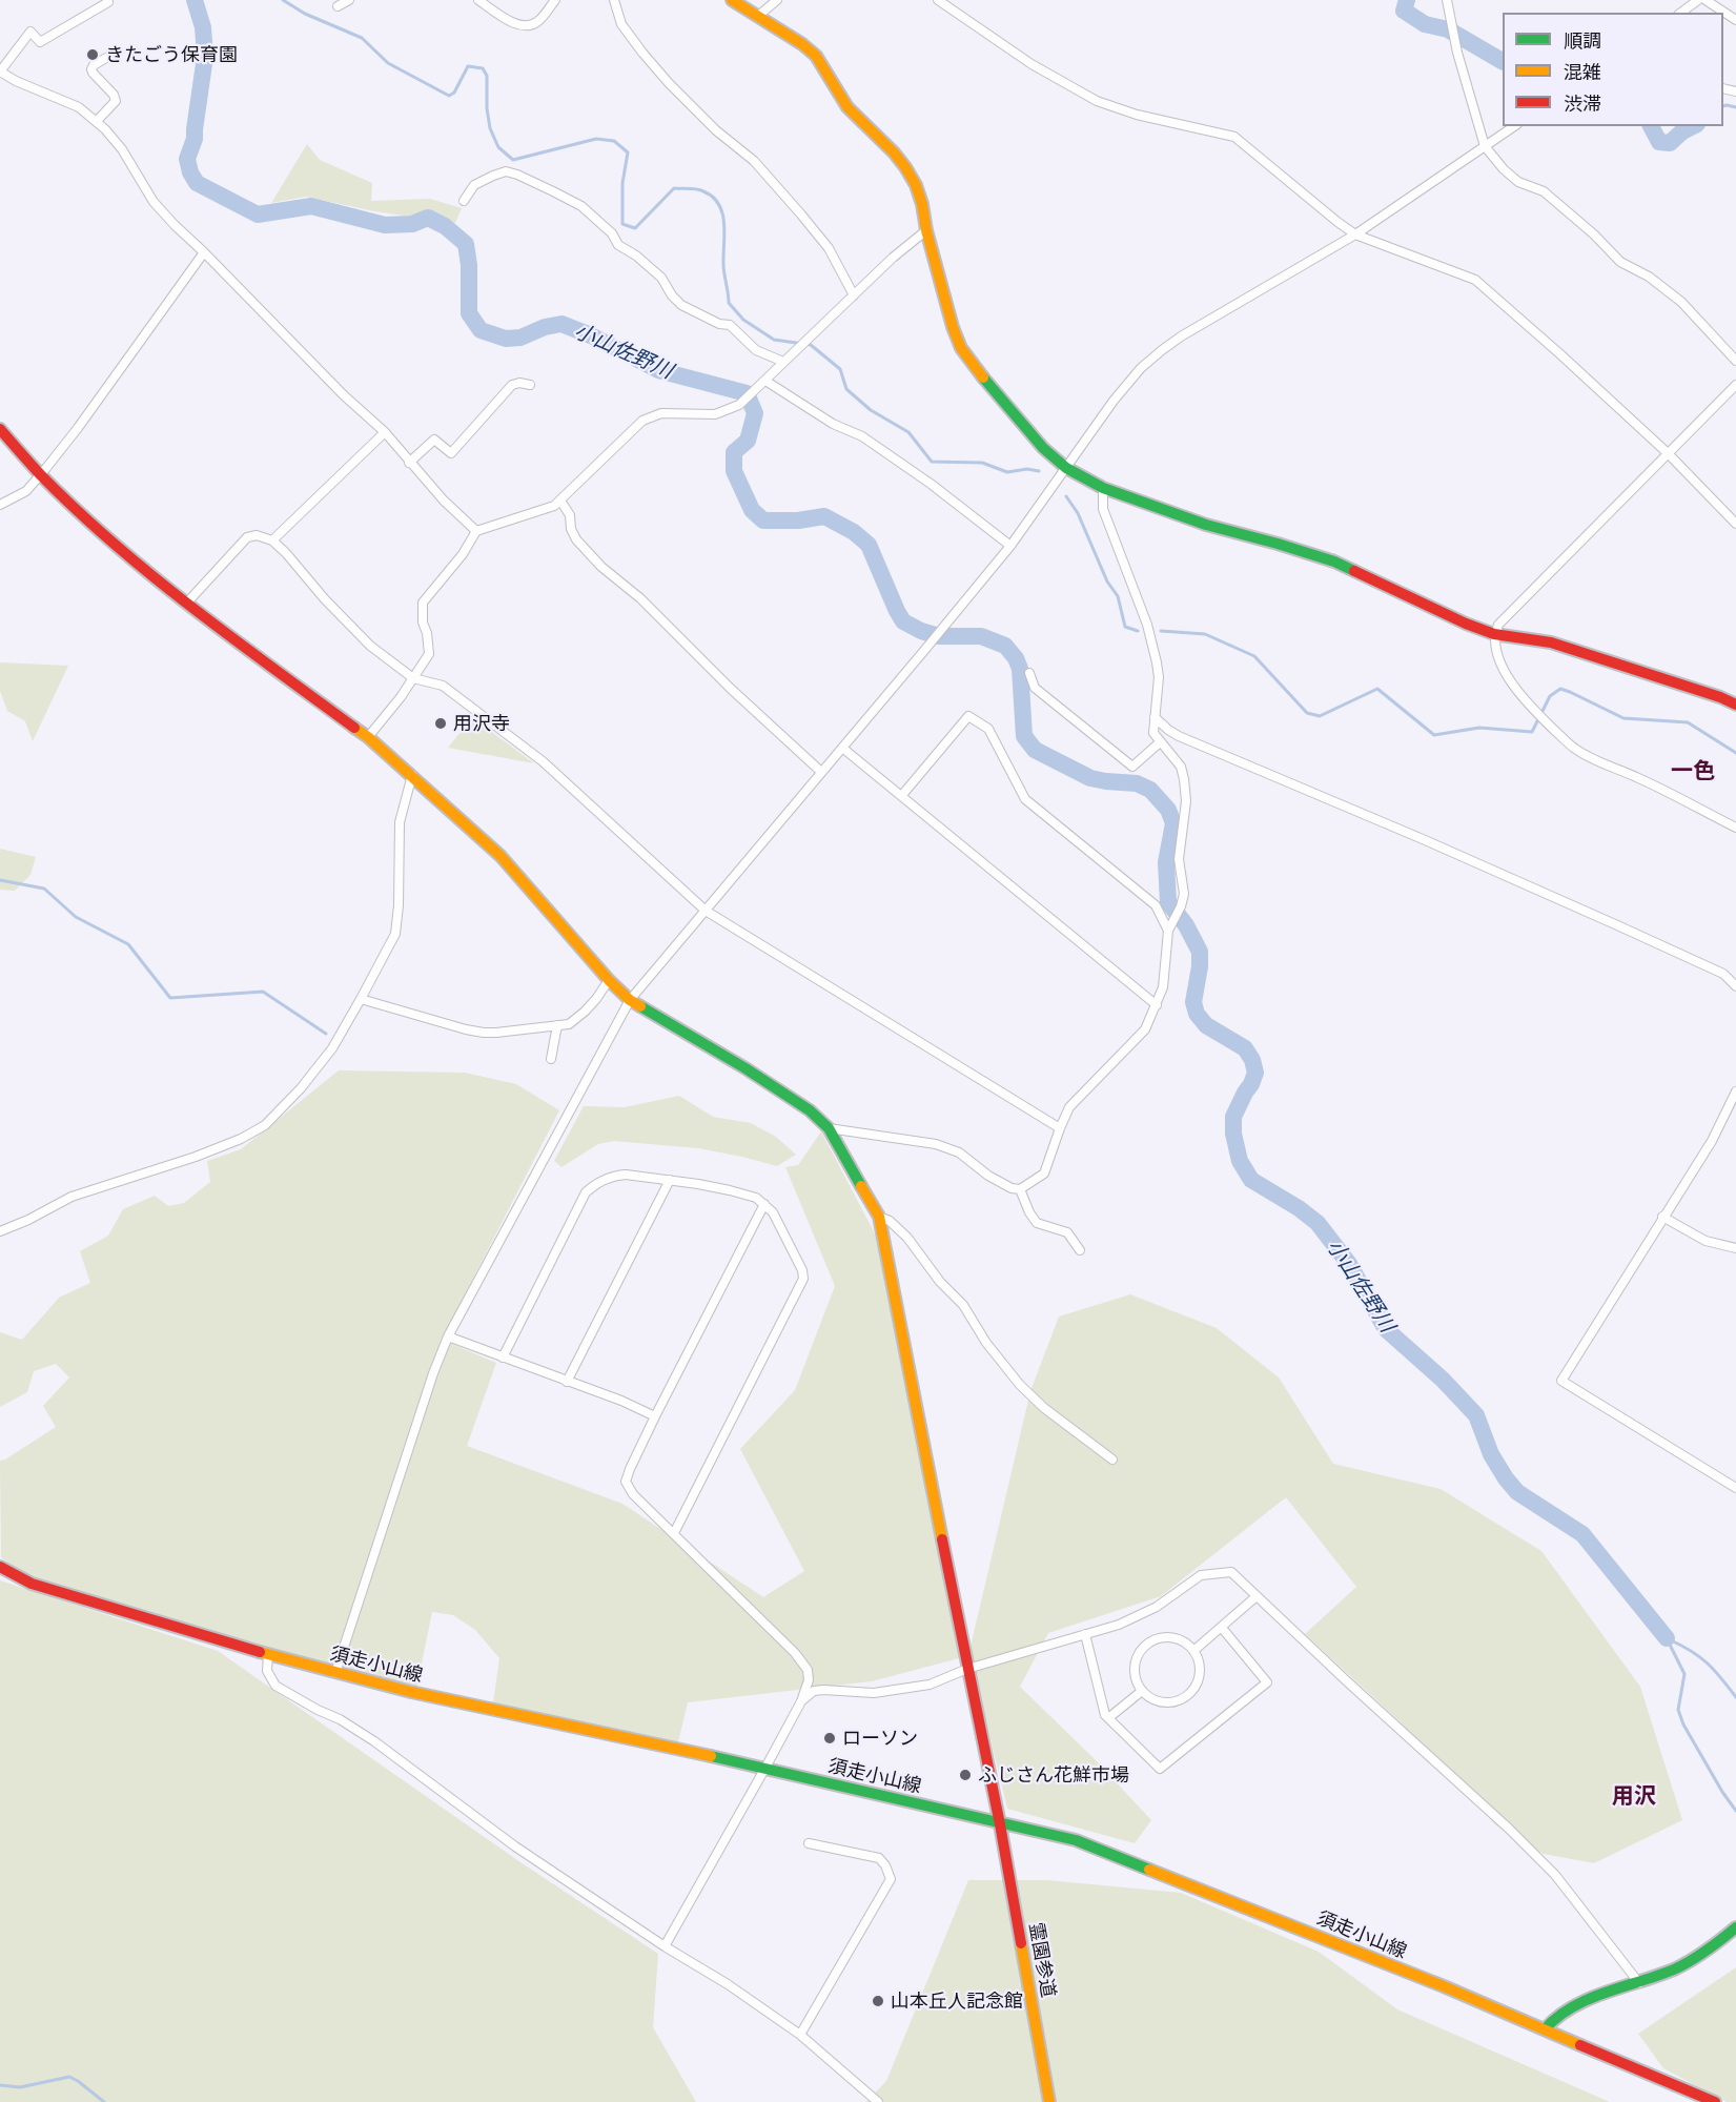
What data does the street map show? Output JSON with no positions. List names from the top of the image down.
{
  "streets": {
    "street": ["須走小山線", "霊園参道"]
  },
  "crossings": [
    ["須走小山線", "霊園参道"]
  ],
  "districts": ["一色", "用沢"],
  "water": ["小山佐野川"],
  "places": [
    "きたごう保育園",
    "用沢寺",
    "ローソン",
    "ふじさん花鮮市場",
    "山本丘人記念館"
  ],
  "legend": ["順調", "混雑", "渋滞"]
}
